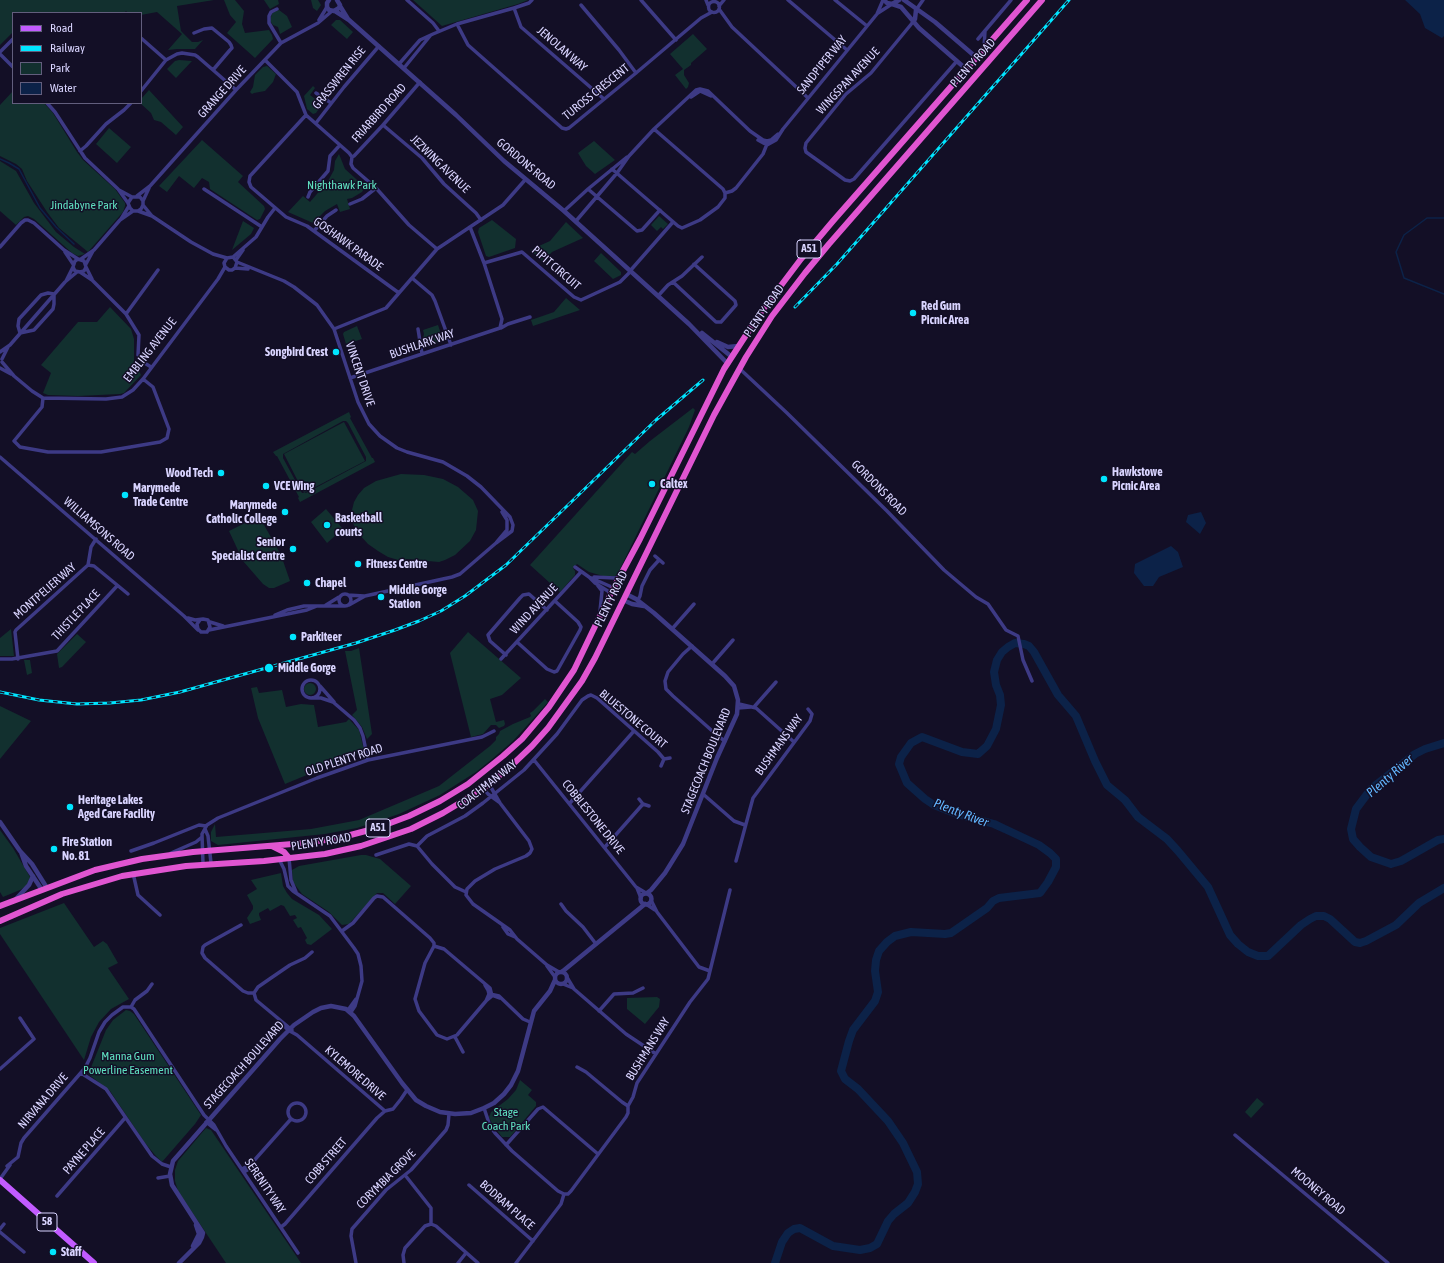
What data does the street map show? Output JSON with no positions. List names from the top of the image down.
{
  "streets": {
    "highway": ["PLENTY ROAD", "GORDONS ROAD", "A51"],
    "main road": ["58"],
    "street": [
      "JENOLAN WAY",
      "SANDPIPER WAY",
      "GRASSWREN RISE",
      "WINGSPAN AVENUE",
      "GRANGE DRIVE",
      "TUROSS CRESCENT",
      "FRIARBIRD ROAD",
      "JEZWING AVENUE",
      "GOSHAWK PARADE",
      "PIPIT CIRCUIT",
      "BUSHLARK WAY",
      "EMBLING AVENUE",
      "VINCENT DRIVE",
      "WILLIAMSONS ROAD",
      "MONTPELIER WAY",
      "WIND AVENUE",
      "THISTLE PLACE",
      "BLUESTONE COURT",
      "BUSHMANS WAY",
      "OLD PLENTY ROAD",
      "STAGECOACH BOULEVARD",
      "COACHMAN WAY",
      "COBBLESTONE DRIVE",
      "KYLEMORE DRIVE",
      "NIRVANA DRIVE",
      "PAYNE PLACE",
      "COBB STREET",
      "CORYMBIA GROVE",
      "SERENITY WAY",
      "MOONEY ROAD",
      "BODRAM PLACE"
    ]
  },
  "crossings": [
    ["JENOLAN WAY", "TUROSS CRESCENT"],
    ["PLENTY ROAD", "WINGSPAN AVENUE"],
    ["PLENTY ROAD", "GORDONS ROAD"],
    ["PLENTY ROAD", "STAGECOACH BOULEVARD"],
    ["GRASSWREN RISE", "GORDONS ROAD"],
    ["GRANGE DRIVE", "GORDONS ROAD"],
    ["FRIARBIRD ROAD", "JEZWING AVENUE"],
    ["FRIARBIRD ROAD", "GORDONS ROAD"],
    ["GORDONS ROAD", "PIPIT CIRCUIT"],
    ["BUSHLARK WAY", "VINCENT DRIVE"],
    ["EMBLING AVENUE", "VINCENT DRIVE"],
    ["WILLIAMSONS ROAD", "MONTPELIER WAY"],
    ["MONTPELIER WAY", "THISTLE PLACE"],
    ["BLUESTONE COURT", "COACHMAN WAY"],
    ["BUSHMANS WAY", "BODRAM PLACE"],
    ["STAGECOACH BOULEVARD", "COBBLESTONE DRIVE"],
    ["STAGECOACH BOULEVARD", "KYLEMORE DRIVE"],
    ["STAGECOACH BOULEVARD", "SERENITY WAY"],
    ["COACHMAN WAY", "COBBLESTONE DRIVE"],
    ["KYLEMORE DRIVE", "COBB STREET"],
    ["NIRVANA DRIVE", "SERENITY WAY"],
    ["NIRVANA DRIVE", "58"],
    ["COBB STREET", "SERENITY WAY"]
  ],
  "water": ["Plenty River"],
  "parks": [
    "Nighthawk Park",
    "Jindabyne Park",
    "Manna Gum Powerline Easement",
    "Stage Coach Park"
  ],
  "places": [
    "Red Gum Picnic Area",
    "Songbird Crest",
    "Wood Tech",
    "Hawkstowe Picnic Area",
    "Caltex",
    "VCE Wing",
    "Marymede Trade Centre",
    "Marymede Catholic College",
    "Basketball courts",
    "Senior Specialist Centre",
    "Fitness Centre",
    "Chapel",
    "Middle Gorge Station",
    "Parkiteer",
    "Middle Gorge",
    "Heritage Lakes Aged Care Facility",
    "Fire Station No. 81",
    "Staff"
  ],
  "legend": [
    "Road",
    "Railway",
    "Park",
    "Water"
  ]
}
